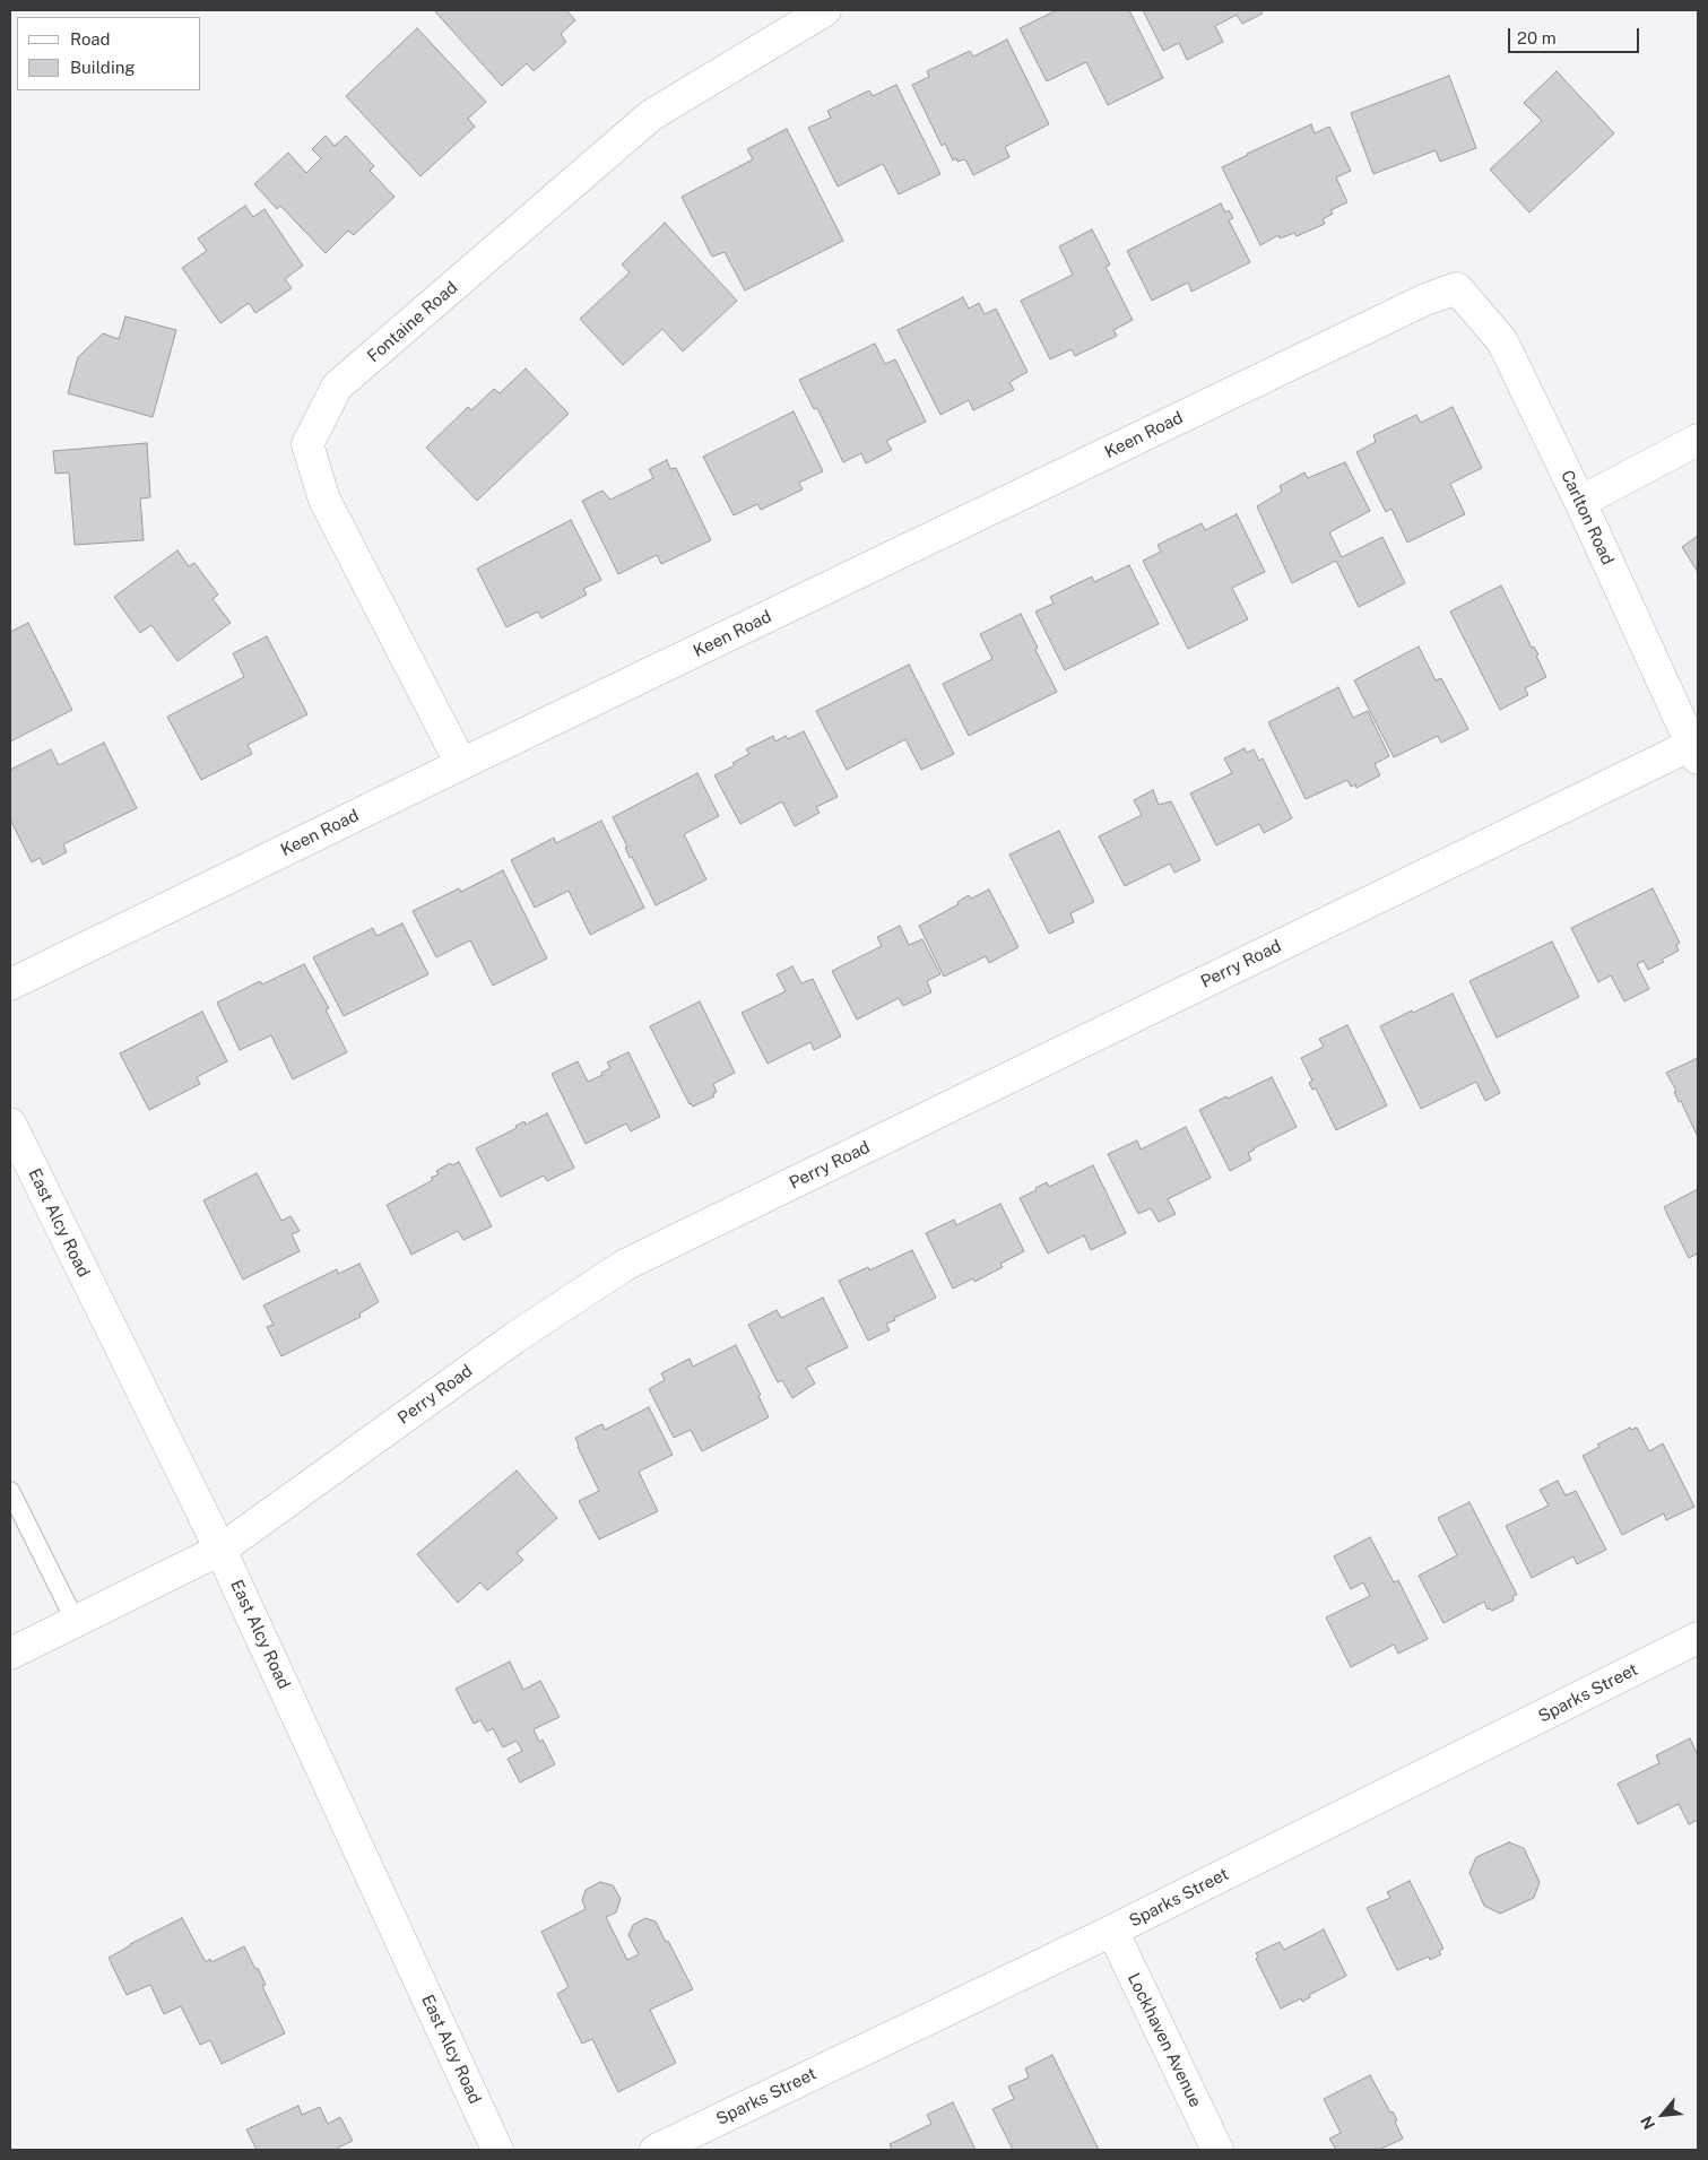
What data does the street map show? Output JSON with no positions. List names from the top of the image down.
{
  "streets": {
    "street": [
      "Fontaine Road",
      "Keen Road",
      "Carlton Road",
      "Perry Road",
      "East Alcy Road",
      "Sparks Street",
      "Lockhaven Avenue"
    ]
  },
  "crossings": [
    ["Fontaine Road", "Keen Road"],
    ["Keen Road", "Carlton Road"],
    ["Carlton Road", "Perry Road"],
    ["Perry Road", "East Alcy Road"],
    ["Sparks Street", "Lockhaven Avenue"]
  ],
  "legend": ["Road", "Building"],
  "scale_bar": "20 m",
  "north": "bottom left"
}
